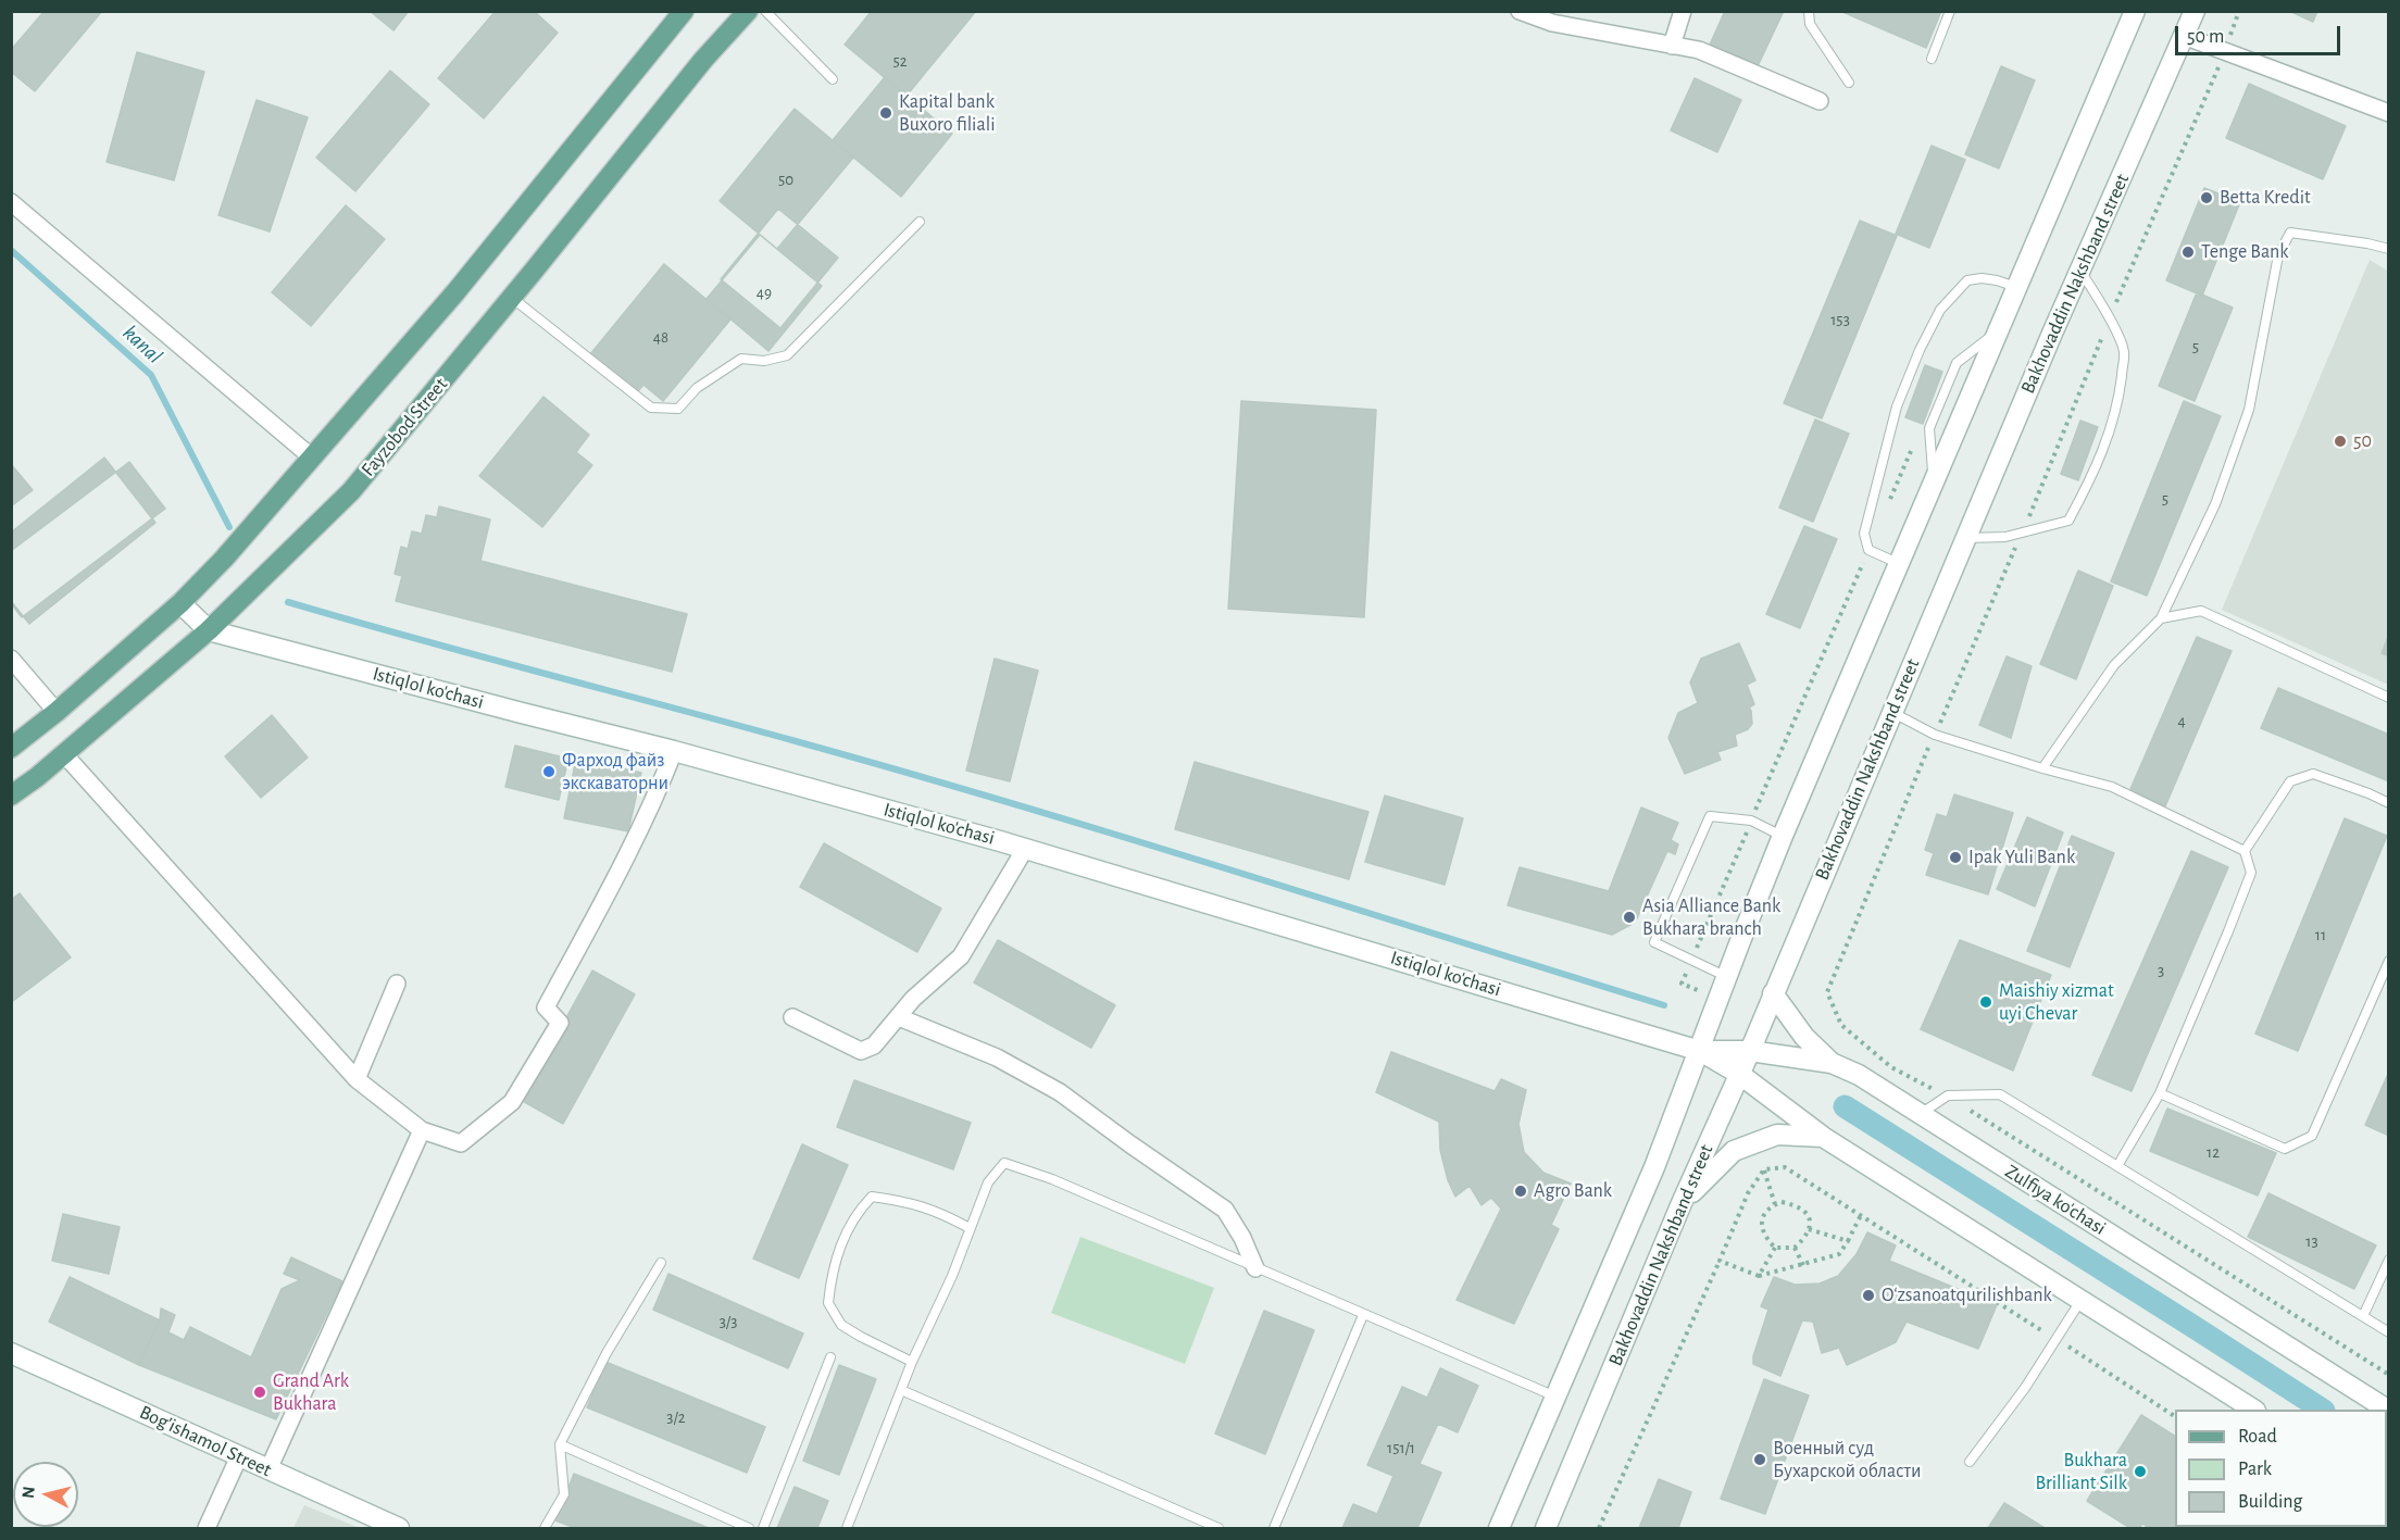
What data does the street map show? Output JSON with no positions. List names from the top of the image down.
{
  "streets": {
    "main road": [
      "Bakhovaddin Nakshband street",
      "Fayzobod Street",
      "Istiqlol ko'chasi",
      "Zulfiya ko'chasi",
      "Bog'ishamol Street"
    ]
  },
  "crossings": [
    ["Bakhovaddin Nakshband street", "Istiqlol ko'chasi"],
    ["Bakhovaddin Nakshband street", "Zulfiya ko'chasi"],
    ["Fayzobod Street", "Istiqlol ko'chasi"],
    ["Istiqlol ko'chasi", "Zulfiya ko'chasi"]
  ],
  "water": ["kanal"],
  "places": [
    "Kapital bank Buxoro filiali",
    "Betta Kredit",
    "Tenge Bank",
    "50",
    "Фарход файз экскаваторни",
    "Ipak Yuli Bank",
    "Asia Alliance Bank Bukhara branch",
    "Maishiy xizmat uyi Chevar",
    "Agro Bank",
    "Oʻzsanoatqurilishbank",
    "Grand Ark Bukhara",
    "Военный суд Бухарской области",
    "Bukhara Brilliant Silk"
  ],
  "house_numbers": [
    "52",
    "50",
    "49",
    "153",
    "48",
    "5",
    "5",
    "4",
    "11",
    "3",
    "12",
    "13",
    "3/3",
    "3/2",
    "151/1"
  ],
  "legend": ["Road", "Park", "Building"],
  "scale_bar": "50 m",
  "north": "left"
}
